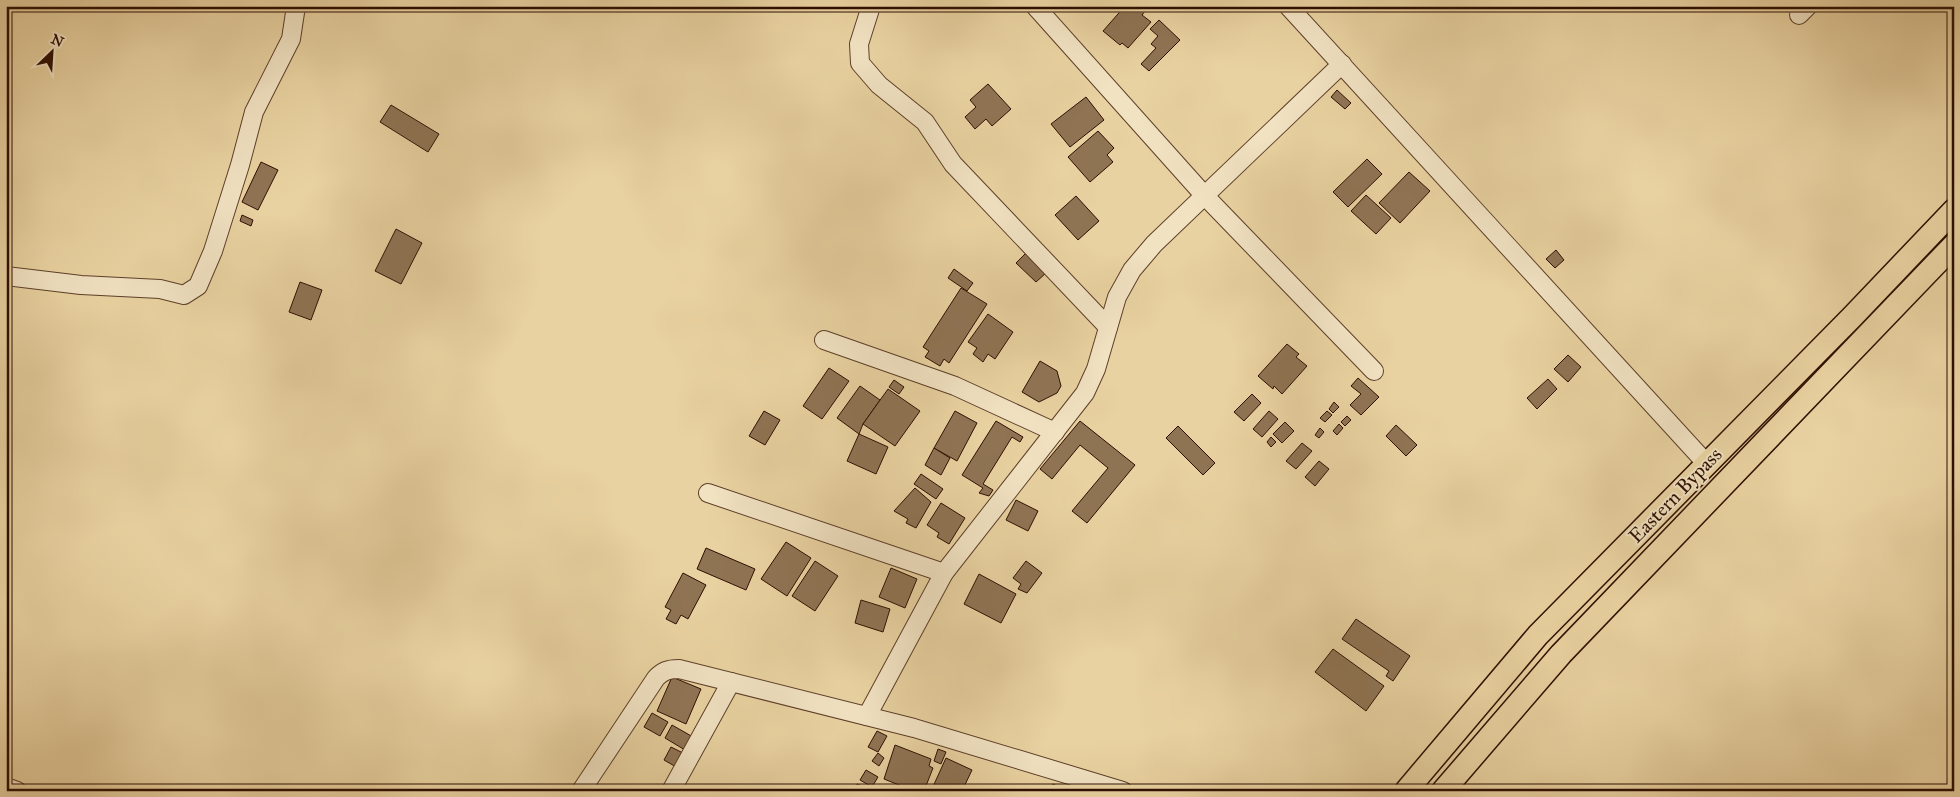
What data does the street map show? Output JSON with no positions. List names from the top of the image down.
{
  "streets": {
    "main road": ["Eastern Bypass"]
  },
  "north": "top right"
}
